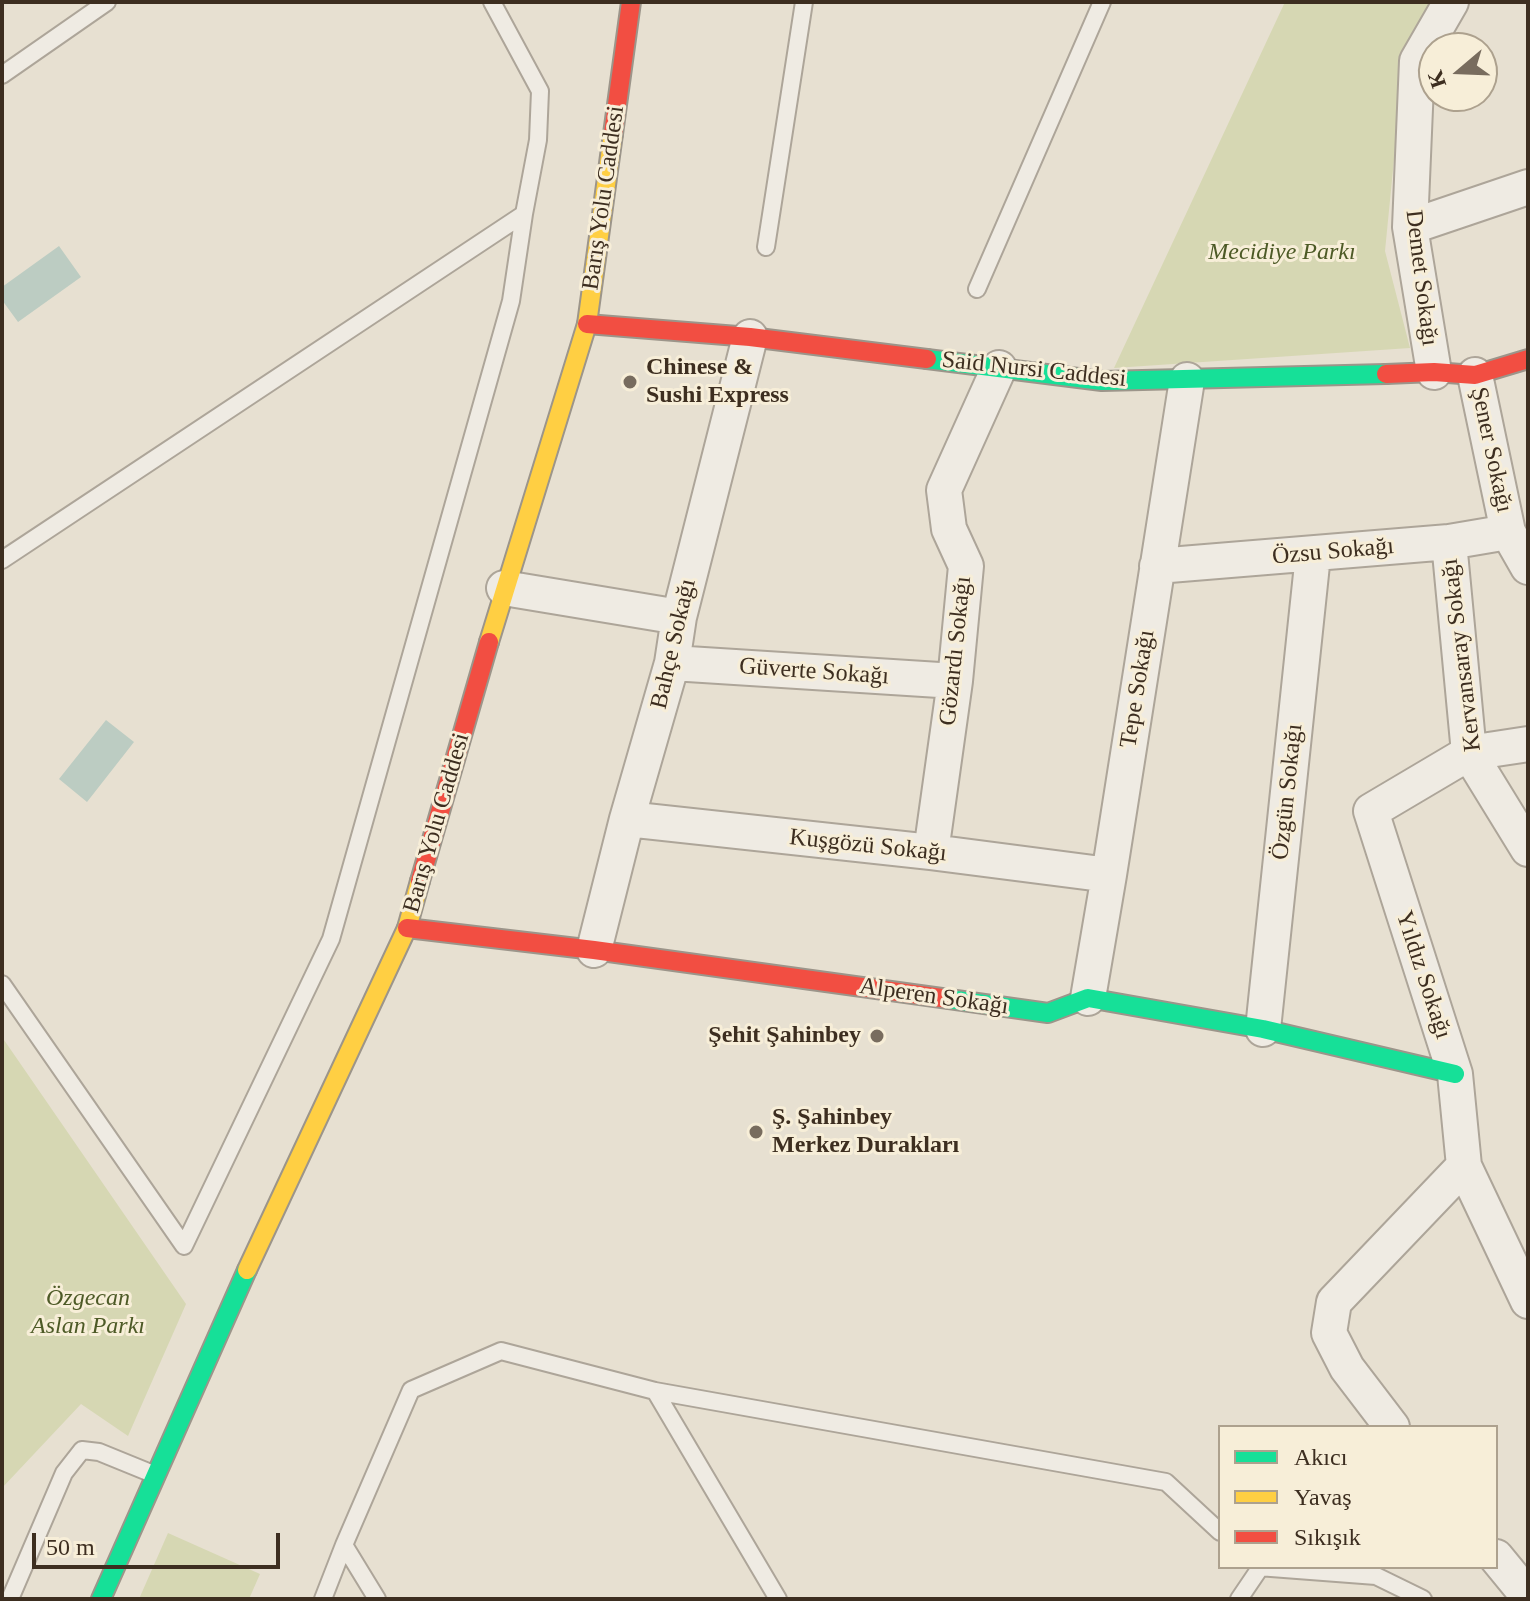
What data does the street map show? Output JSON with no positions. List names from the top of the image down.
{
  "streets": {
    "street": [
      "Barış Yolu Caddesi",
      "Demet Sokağı",
      "Said Nursi Caddesi",
      "Şener Sokağı",
      "Özsu Sokağı",
      "Bahçe Sokağı",
      "Gözardı Sokağı",
      "Kervansaray Sokağı",
      "Güverte Sokağı",
      "Tepe Sokağı",
      "Özgün Sokağı",
      "Kuşgözü Sokağı",
      "Yıldız Sokağı",
      "Alperen Sokağı"
    ]
  },
  "crossings": [
    ["Barış Yolu Caddesi", "Said Nursi Caddesi"],
    ["Barış Yolu Caddesi", "Alperen Sokağı"],
    ["Demet Sokağı", "Said Nursi Caddesi"],
    ["Said Nursi Caddesi", "Şener Sokağı"],
    ["Said Nursi Caddesi", "Bahçe Sokağı"],
    ["Said Nursi Caddesi", "Gözardı Sokağı"],
    ["Said Nursi Caddesi", "Tepe Sokağı"],
    ["Şener Sokağı", "Özsu Sokağı"],
    ["Özsu Sokağı", "Kervansaray Sokağı"],
    ["Özsu Sokağı", "Tepe Sokağı"],
    ["Özsu Sokağı", "Özgün Sokağı"],
    ["Bahçe Sokağı", "Güverte Sokağı"],
    ["Bahçe Sokağı", "Kuşgözü Sokağı"],
    ["Bahçe Sokağı", "Alperen Sokağı"],
    ["Gözardı Sokağı", "Güverte Sokağı"],
    ["Gözardı Sokağı", "Kuşgözü Sokağı"],
    ["Kervansaray Sokağı", "Yıldız Sokağı"],
    ["Tepe Sokağı", "Kuşgözü Sokağı"],
    ["Tepe Sokağı", "Alperen Sokağı"]
  ],
  "parks": ["Mecidiye Parkı", "Özgecan Aslan Parkı"],
  "places": ["Chinese & Sushi Express", "Şehit Şahinbey", "Ş. Şahinbey Merkez Durakları"],
  "legend": ["Akıcı", "Yavaş", "Sıkışık"],
  "scale_bar": "50 m",
  "north": "left"
}
